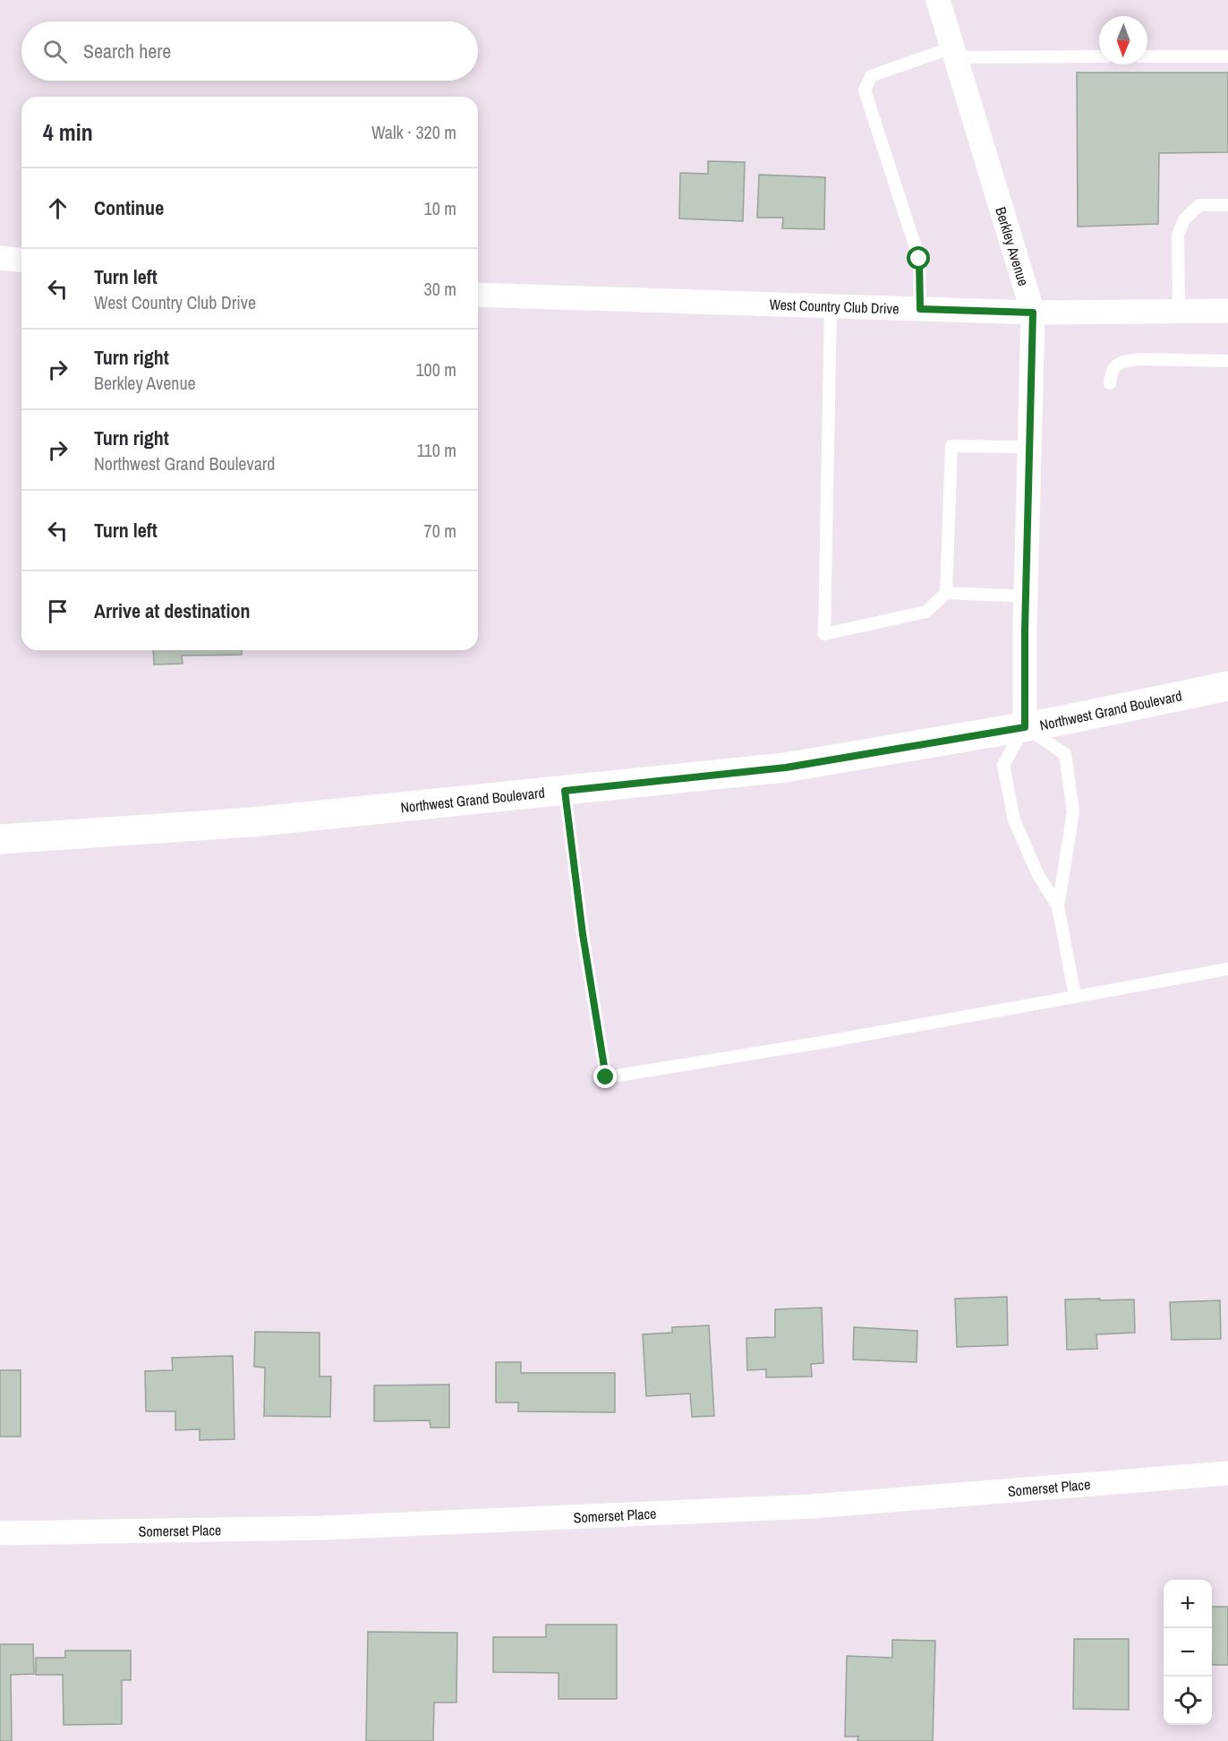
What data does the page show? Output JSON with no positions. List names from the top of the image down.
{
  "streets": {
    "street": [
      "Berkley Avenue",
      "West Country Club Drive",
      "Northwest Grand Boulevard",
      "Somerset Place"
    ]
  },
  "crossings": [
    ["Berkley Avenue", "West Country Club Drive"],
    ["Berkley Avenue", "Northwest Grand Boulevard"]
  ],
  "north": "bottom",
  "page": {
    "search": "Search here",
    "heading": ["4 min", "Walk · 320 m"],
    "list": [
      ["Continue", "10 m"],
      ["Turn left", "West Country Club Drive", "30 m"],
      ["Turn right", "Berkley Avenue", "100 m"],
      ["Turn right", "Northwest Grand Boulevard", "110 m"],
      ["Turn left", "70 m"],
      "Arrive at destination"
    ],
    "map_buttons": ["+", "−"]
  }
}
